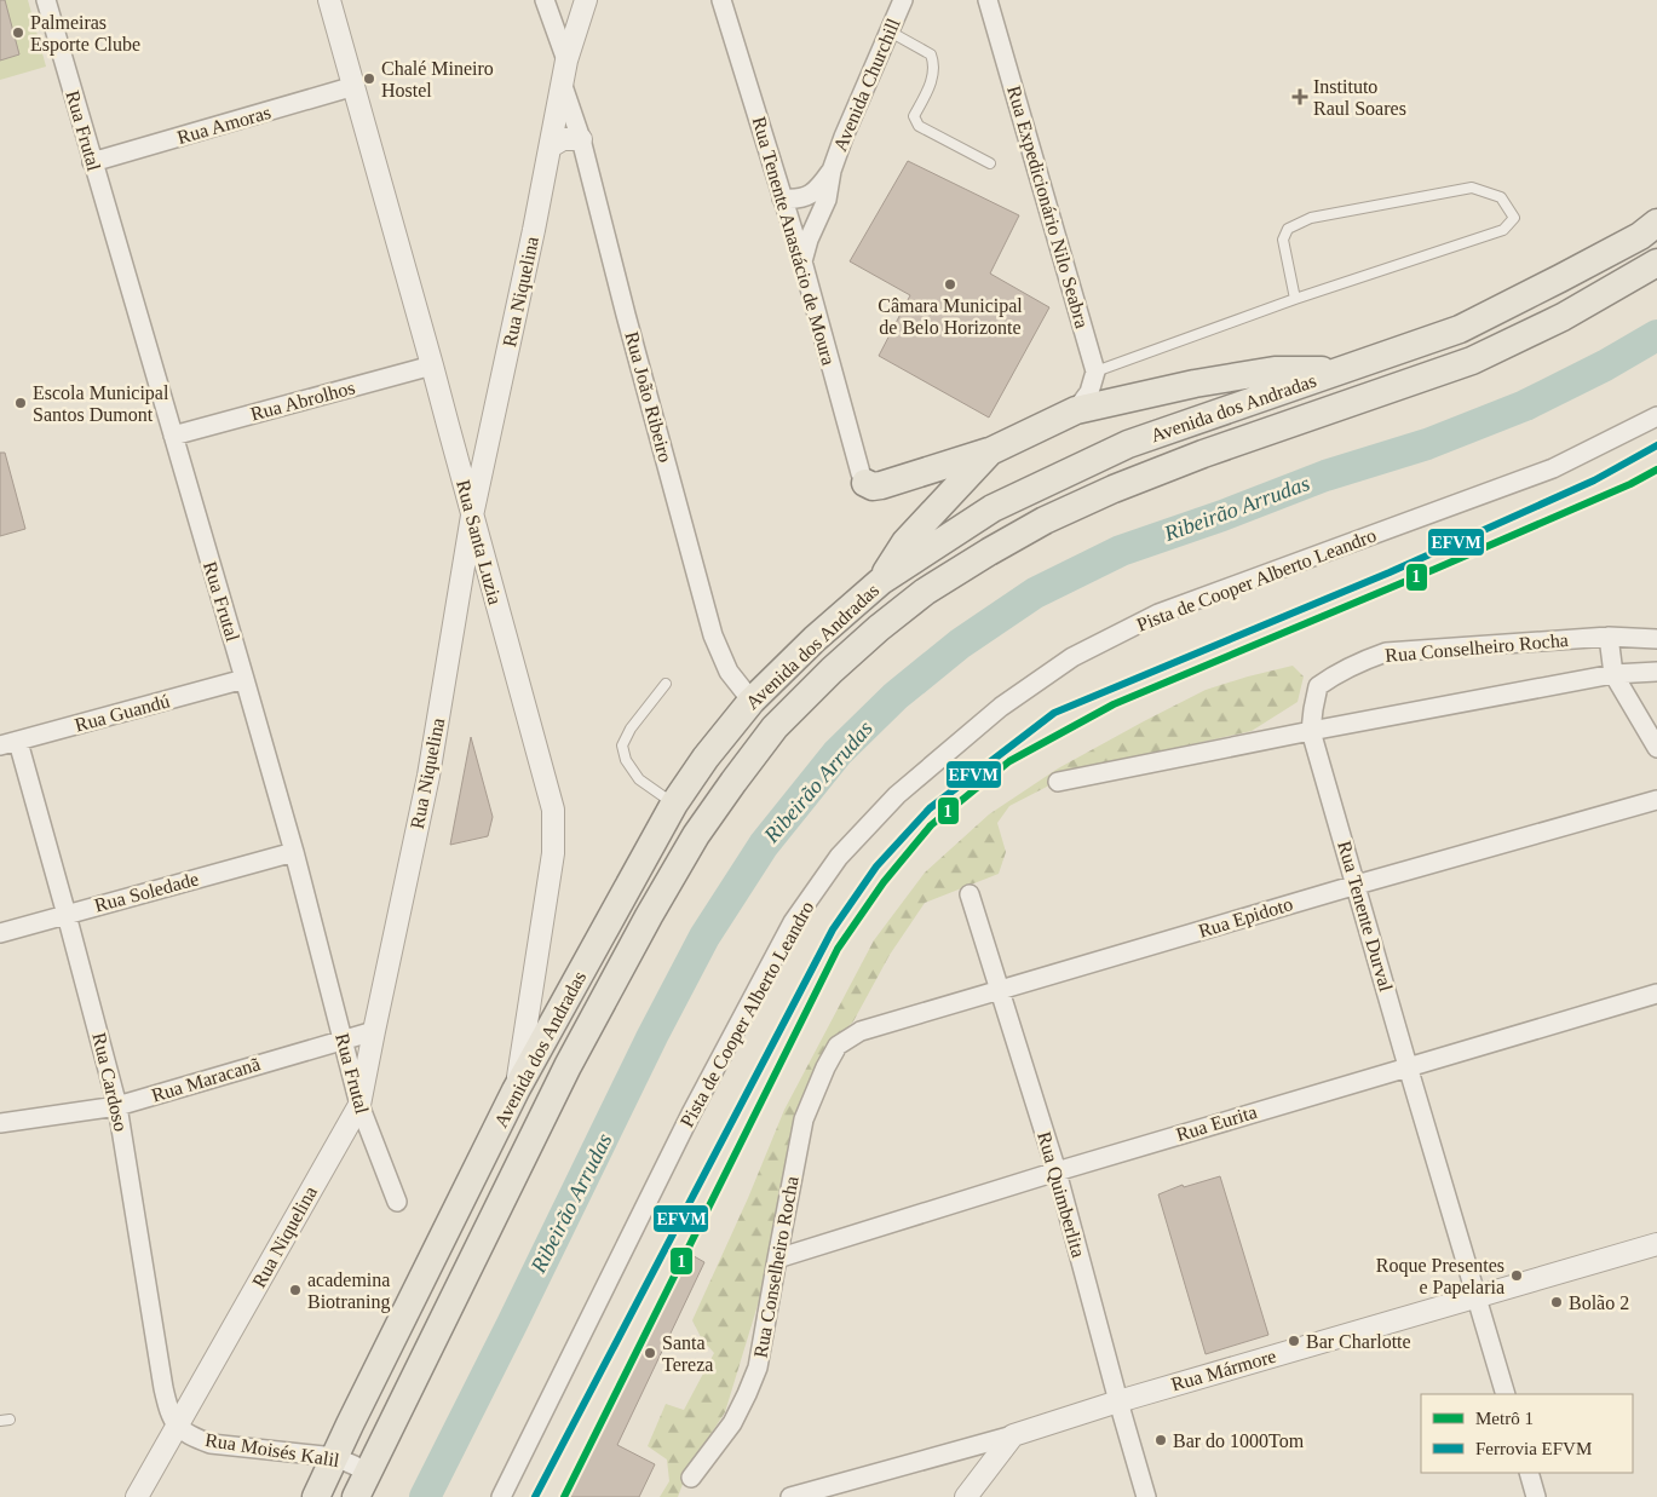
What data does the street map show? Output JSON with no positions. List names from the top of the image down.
{
  "streets": {
    "main road": ["Avenida dos Andradas"],
    "street": [
      "Avenida Churchill",
      "Rua Amoras",
      "Rua Frutal",
      "Rua Expedicionário Nilo Seabra",
      "Rua Tenente Anastácio de Moura",
      "Rua Niquelina",
      "Rua João Ribeiro",
      "Rua Abrolhos",
      "Rua Santa Luzia",
      "Pista de Cooper Alberto Leandro",
      "Rua Conselheiro Rocha",
      "Rua Guandú",
      "Rua Soledade",
      "Rua Tenente Durval",
      "Rua Epidoto",
      "Rua Maracanã",
      "Rua Cardoso",
      "Rua Eurita",
      "Rua Quimberlita",
      "Rua Mármore",
      "Rua Moisés Kalil"
    ]
  },
  "crossings": [
    ["Avenida Churchill", "Rua Tenente Anastácio de Moura"],
    ["Rua Amoras", "Rua Frutal"],
    ["Rua Amoras", "Rua Santa Luzia"],
    ["Rua Frutal", "Rua Niquelina"],
    ["Rua Frutal", "Rua Abrolhos"],
    ["Rua Frutal", "Rua Guandú"],
    ["Rua Frutal", "Rua Soledade"],
    ["Rua Frutal", "Rua Maracanã"],
    ["Rua Niquelina", "Rua João Ribeiro"],
    ["Rua Niquelina", "Rua Santa Luzia"],
    ["Rua Niquelina", "Rua Maracanã"],
    ["Rua Niquelina", "Rua Cardoso"],
    ["Rua Niquelina", "Rua Moisés Kalil"],
    ["Rua João Ribeiro", "Avenida dos Andradas"],
    ["Rua Abrolhos", "Rua Santa Luzia"],
    ["Avenida dos Andradas", "Rua Santa Luzia"],
    ["Avenida dos Andradas", "Rua Moisés Kalil"],
    ["Rua Conselheiro Rocha", "Rua Tenente Durval"],
    ["Rua Conselheiro Rocha", "Rua Epidoto"],
    ["Rua Conselheiro Rocha", "Rua Eurita"],
    ["Rua Guandú", "Rua Cardoso"],
    ["Rua Soledade", "Rua Cardoso"],
    ["Rua Tenente Durval", "Rua Epidoto"],
    ["Rua Tenente Durval", "Rua Eurita"],
    ["Rua Tenente Durval", "Rua Mármore"],
    ["Rua Epidoto", "Rua Quimberlita"],
    ["Rua Maracanã", "Rua Cardoso"],
    ["Rua Cardoso", "Rua Moisés Kalil"],
    ["Rua Eurita", "Rua Quimberlita"],
    ["Rua Quimberlita", "Rua Mármore"]
  ],
  "water": ["Ribeirão Arrudas"],
  "places": {
    "other": [
      "Palmeiras Esporte Clube",
      "Chalé Mineiro Hostel",
      "Câmara Municipal de Belo Horizonte",
      "Escola Municipal Santos Dumont",
      "Roque Presentes e Papelaria",
      "academina Biotraning",
      "Bolão 2",
      "Bar Charlotte",
      "Santa Tereza",
      "Bar do 1000Tom"
    ],
    "health": ["Instituto Raul Soares"]
  },
  "lines": ["rail line EFVM", "metro line 1"],
  "legend": ["Metrô 1", "Ferrovia EFVM"]
}
